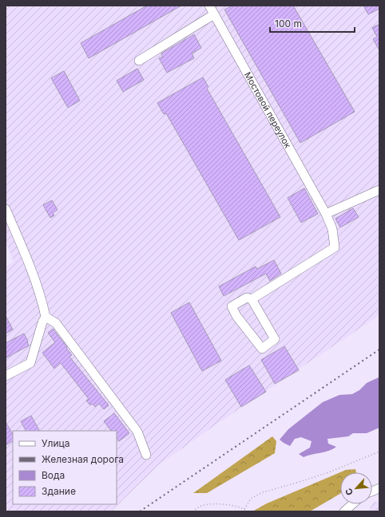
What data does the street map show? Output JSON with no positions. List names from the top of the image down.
{
  "streets": {
    "street": ["Мостовой переулок"]
  },
  "legend": [
    "Улица",
    "Железная дорога",
    "Вода",
    "Здание"
  ],
  "scale_bar": "100 m",
  "north": "bottom left"
}
